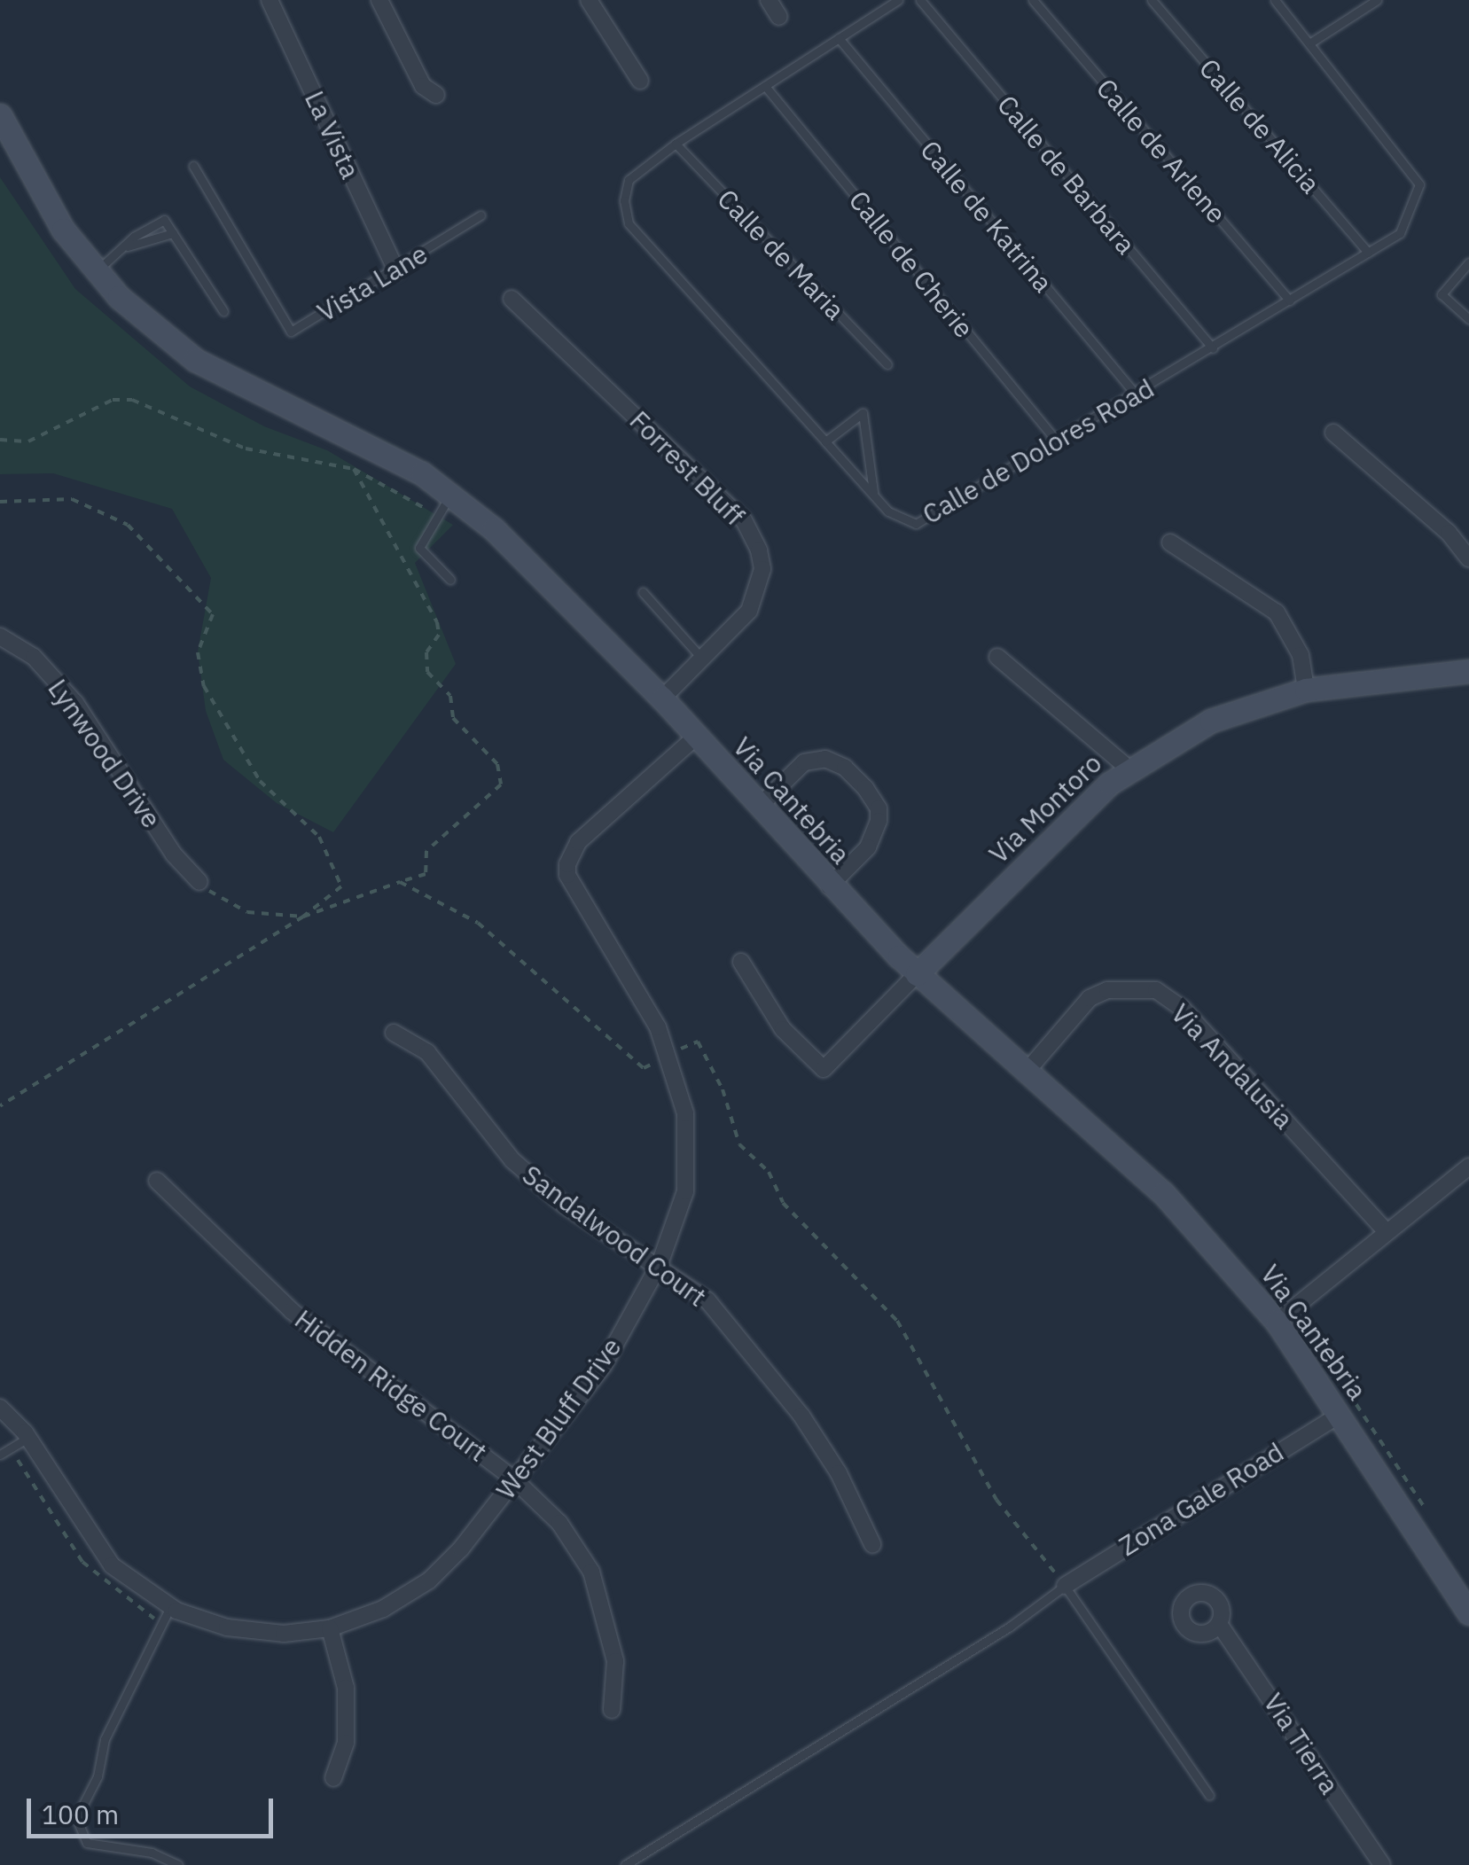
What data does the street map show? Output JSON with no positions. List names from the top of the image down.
{
  "streets": {
    "main road": ["Via Cantebria", "Via Montoro"],
    "street": [
      "La Vista",
      "Forrest Bluff",
      "Lynwood Drive",
      "Via Andalusia",
      "Sandalwood Court",
      "Hidden Ridge Court",
      "West Bluff Drive",
      "Zona Gale Road",
      "Via Tierra"
    ],
    "lane": [
      "Calle de Alicia",
      "Calle de Arlene",
      "Calle de Barbara",
      "Calle de Katrina",
      "Calle de Maria",
      "Calle de Cherie",
      "Vista Lane",
      "Calle de Dolores Road"
    ]
  },
  "crossings": [
    ["Calle de Alicia", "Calle de Dolores Road"],
    ["La Vista", "Vista Lane"],
    ["Calle de Arlene", "Calle de Dolores Road"],
    ["Calle de Barbara", "Calle de Dolores Road"],
    ["Calle de Katrina", "Calle de Dolores Road"],
    ["Calle de Maria", "Calle de Dolores Road"],
    ["Calle de Cherie", "Calle de Dolores Road"],
    ["Forrest Bluff", "Via Cantebria"],
    ["Via Cantebria", "Via Montoro"],
    ["Via Cantebria", "Via Andalusia"],
    ["Via Cantebria", "West Bluff Drive"],
    ["Via Cantebria", "Zona Gale Road"],
    ["Sandalwood Court", "West Bluff Drive"],
    ["Hidden Ridge Court", "West Bluff Drive"]
  ],
  "scale_bar": "100 m"
}
